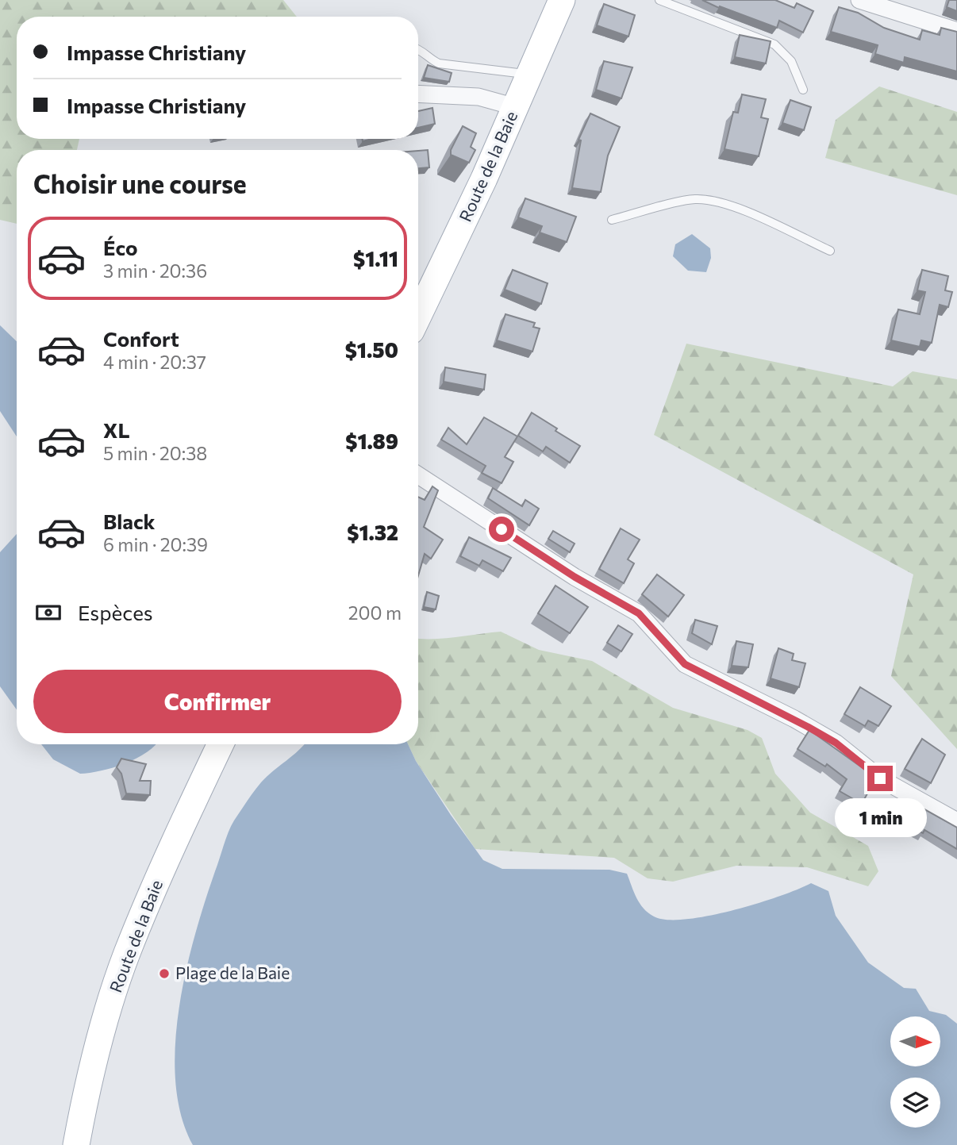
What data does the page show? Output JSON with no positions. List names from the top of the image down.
{
  "streets": {
    "main road": ["Route de la Baie"]
  },
  "places": ["Plage de la Baie"],
  "north": "right",
  "page": {
    "banner": ["Impasse Christiany", "Impasse Christiany"],
    "heading": "Choisir une course",
    "list": [
      {
        "name": "Éco",
        "note": "3 min · 20:36",
        "value": "$1.11"
      },
      {
        "name": "Confort",
        "note": "4 min · 20:37",
        "value": "$1.50"
      },
      {
        "name": "XL",
        "note": "5 min · 20:38",
        "value": "$1.89"
      },
      {
        "name": "Black",
        "note": "6 min · 20:39",
        "value": "$1.32"
      }
    ],
    "pay": ["Espèces", "200 m"],
    "buttons": "Confirmer",
    "bubble": "1 min"
  }
}
